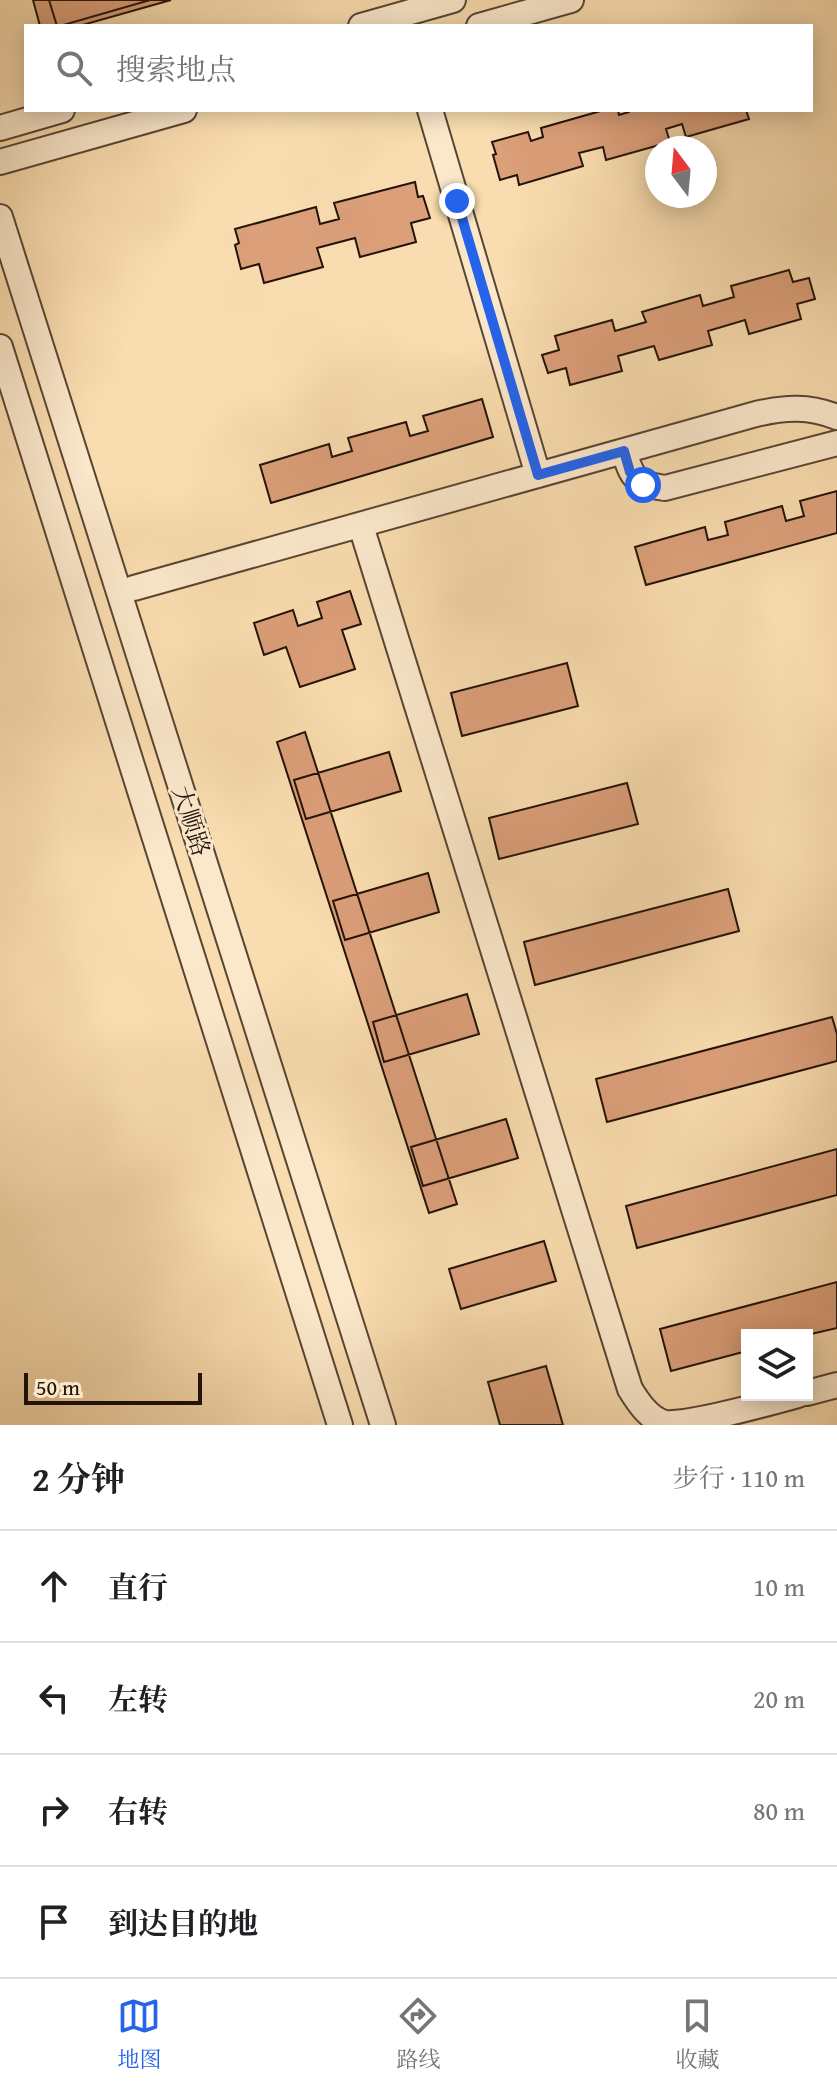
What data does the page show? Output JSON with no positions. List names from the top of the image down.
{
  "streets": {
    "street": ["大顺路"]
  },
  "scale_bar": "50 m",
  "north": "top",
  "page": {
    "search": "搜索地点",
    "scale": "50 m",
    "heading": ["2 分钟", "步行 · 110 m"],
    "list": [
      ["直行", "10 m"],
      ["左转", "20 m"],
      ["右转", "80 m"],
      "到达目的地"
    ],
    "nav": ["地图", "路线", "收藏"]
  }
}
